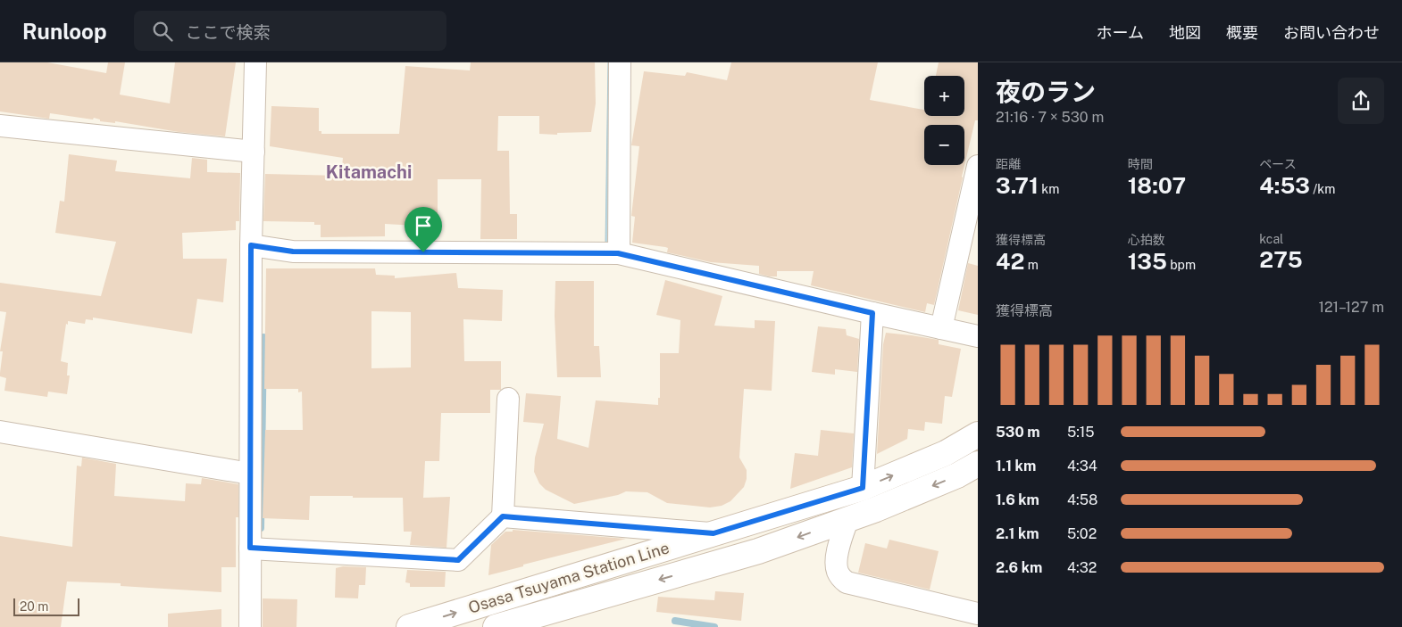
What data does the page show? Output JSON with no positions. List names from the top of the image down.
{
  "streets": {
    "main road": ["Osasa Tsuyama Station Line"]
  },
  "districts": ["Kitamachi"],
  "scale_bar": "20 m",
  "page": {
    "header": "Runloop",
    "search": "ここで検索",
    "nav": [
      "ホーム",
      "地図",
      "概要",
      "お問い合わせ"
    ],
    "heading": ["夜のラン", "21:16 · 7 × 530 m"],
    "map_buttons": ["+", "−"],
    "stats": [
      ["距離", "3.71 km"],
      ["時間", "18:07"],
      ["ペース", "4:53 /km"],
      ["獲得標高", "42 m"],
      ["心拍数", "135 bpm"],
      ["kcal", "275"]
    ],
    "chart": ["獲得標高", "121–127 m"],
    "list": [
      {
        "name": "530 m",
        "note": "5:15"
      },
      {
        "name": "1.1 km",
        "note": "4:34"
      },
      {
        "name": "1.6 km",
        "note": "4:58"
      },
      {
        "name": "2.1 km",
        "note": "5:02"
      },
      {
        "name": "2.6 km",
        "note": "4:32"
      }
    ],
    "scale": "20 m"
  }
}
